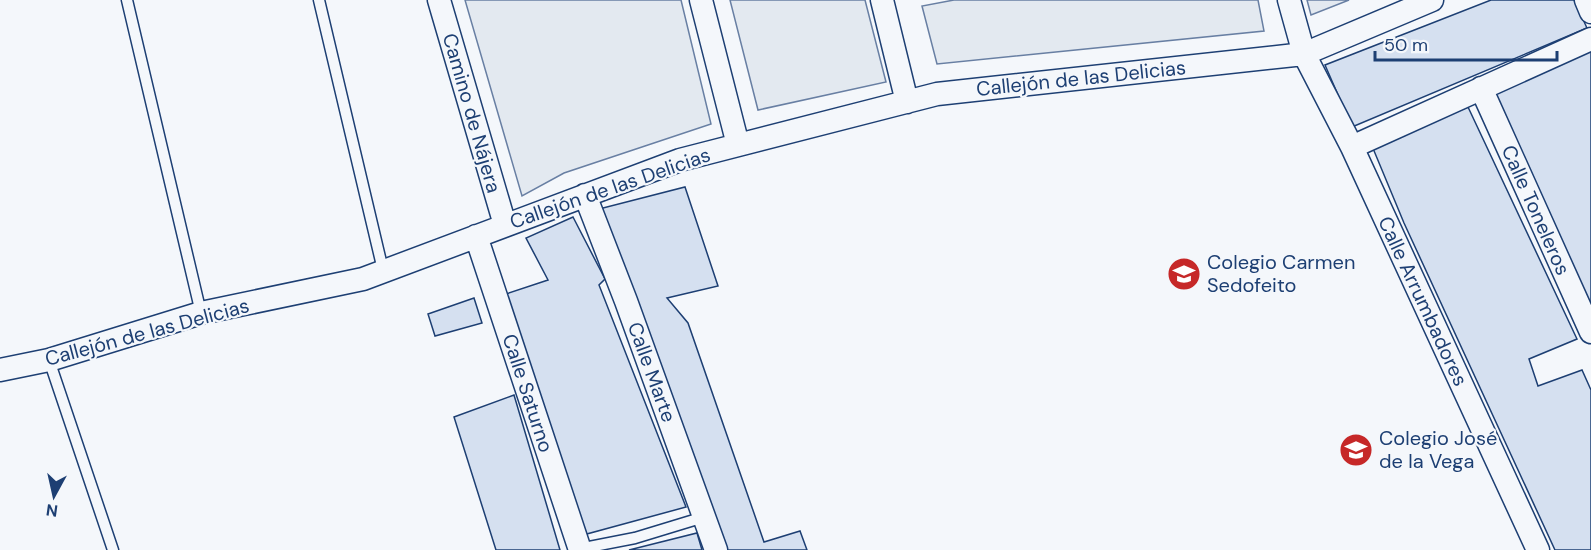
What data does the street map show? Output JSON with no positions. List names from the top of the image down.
{
  "streets": {
    "street": [
      "Callejón de las Delicias",
      "Camino de Nájera",
      "Calle Toneleros",
      "Calle Arrumbadores",
      "Calle Marte",
      "Calle Saturno"
    ]
  },
  "crossings": [
    ["Callejón de las Delicias", "Camino de Nájera"],
    ["Callejón de las Delicias", "Calle Arrumbadores"],
    ["Callejón de las Delicias", "Calle Marte"],
    ["Callejón de las Delicias", "Calle Saturno"]
  ],
  "places": {
    "school or university": ["Colegio Carmen Sedofeito", "Colegio José de la Vega"]
  },
  "scale_bar": "50 m",
  "north": "bottom"
}
